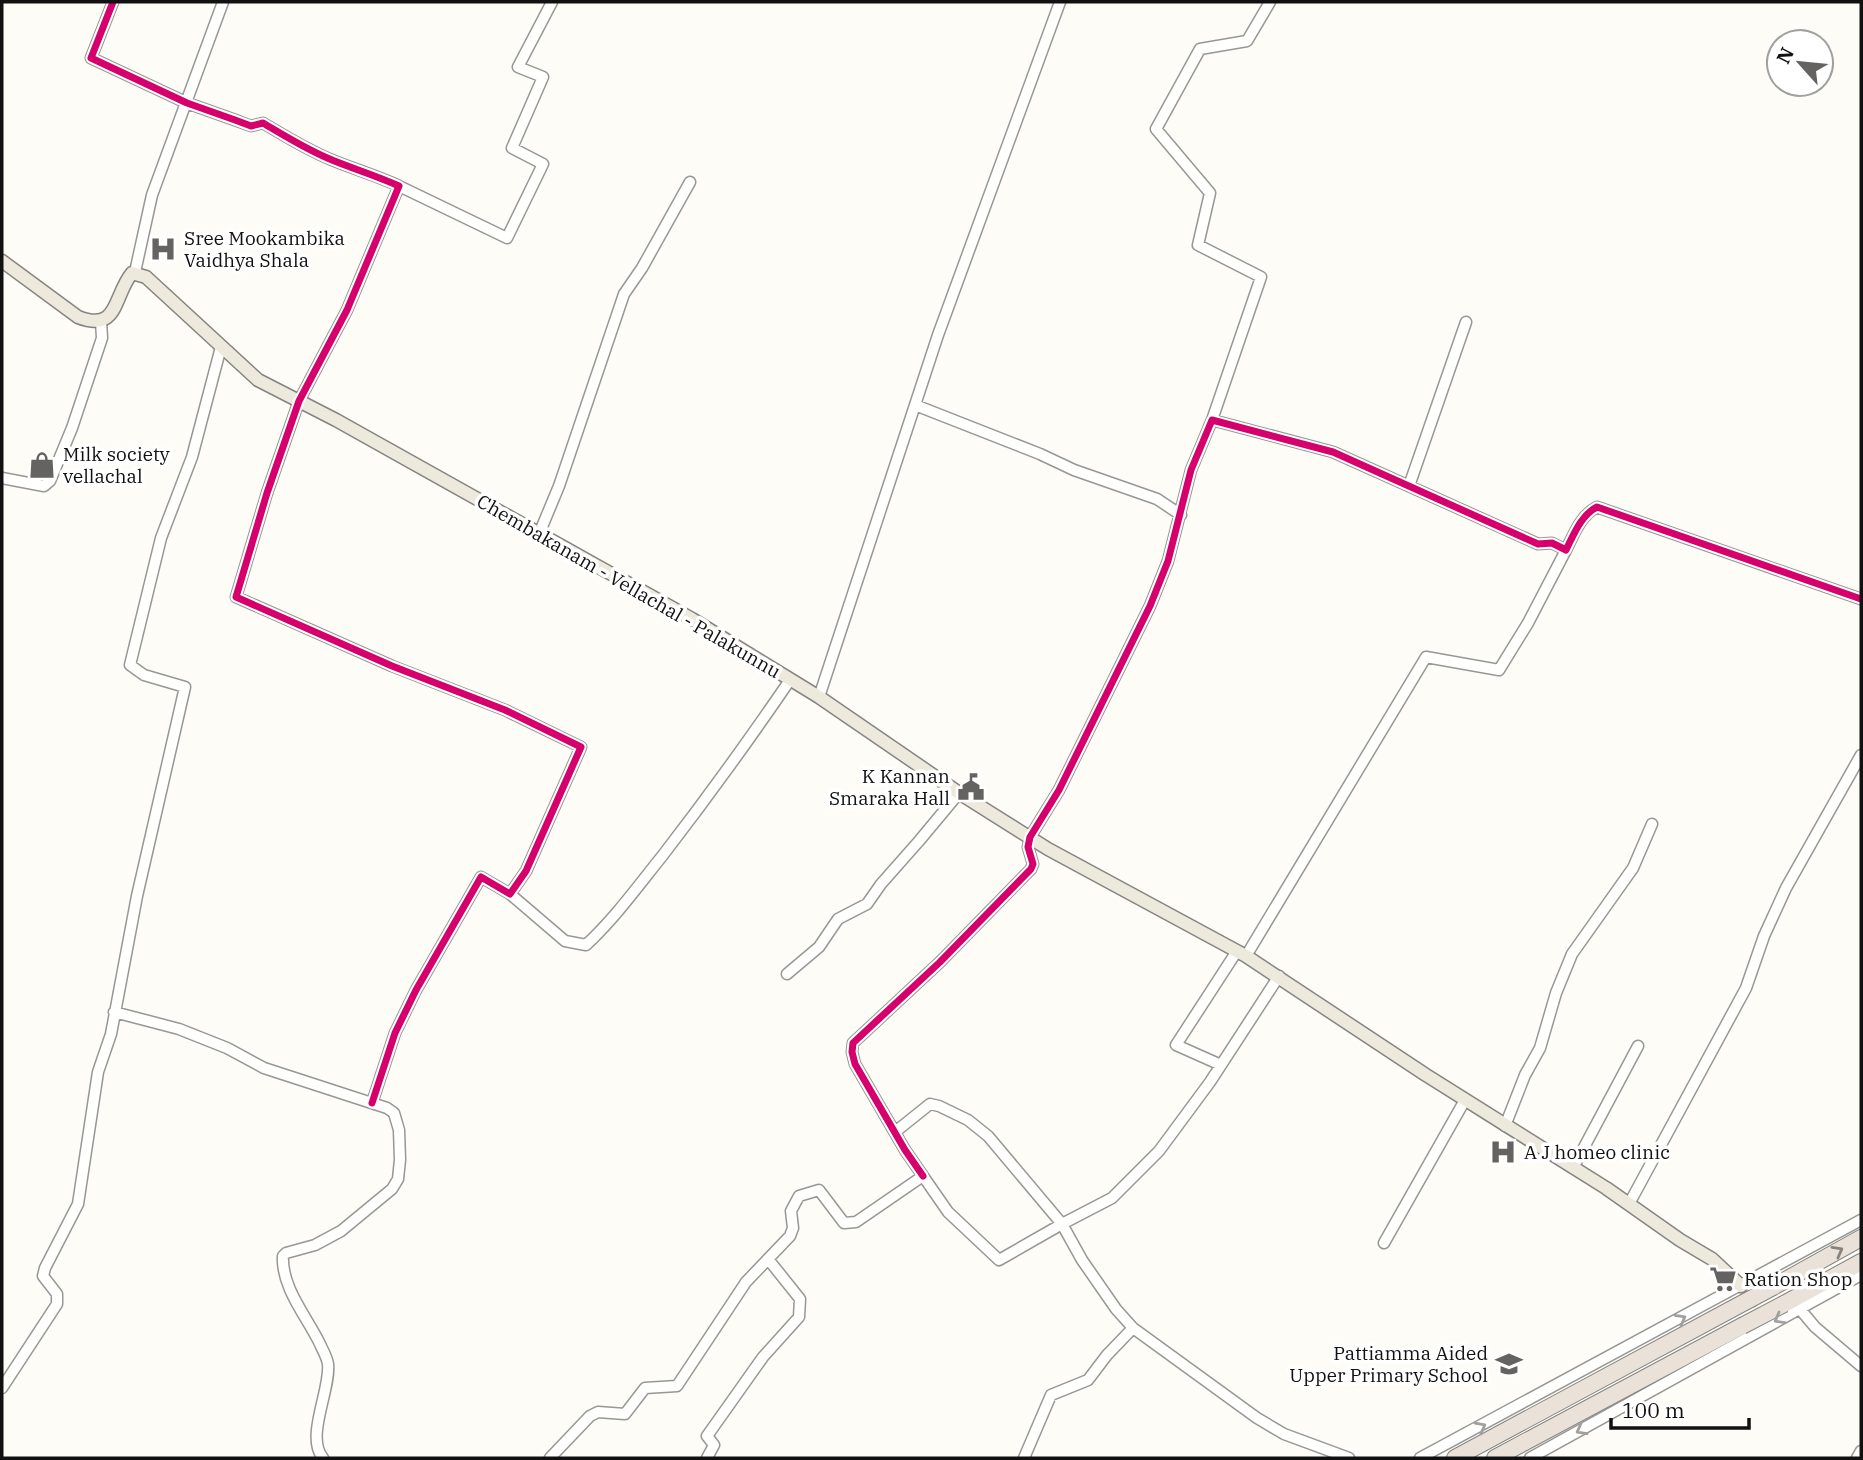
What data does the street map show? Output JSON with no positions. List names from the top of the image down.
{
  "streets": {
    "main road": ["Chembakanam - Vellachal - Palakunnu"]
  },
  "places": {
    "hospital": ["Sree Mookambika Vaidhya Shala", "A J homeo clinic"],
    "shop": ["Milk society vellachal"],
    "public building": ["K Kannan Smaraka Hall"],
    "supermarket": ["Ration Shop"],
    "school or university": ["Pattiamma Aided Upper Primary School"]
  },
  "scale_bar": "100 m",
  "north": "top left"
}
